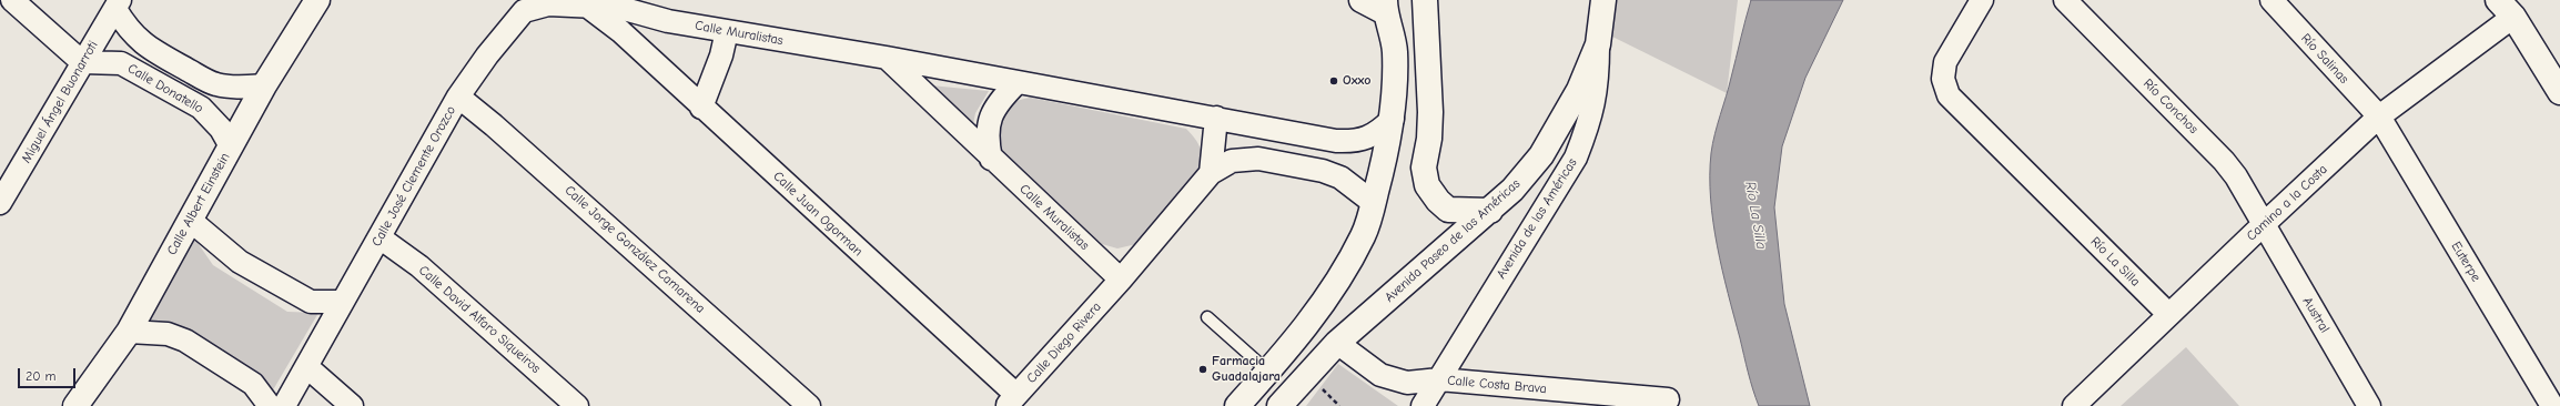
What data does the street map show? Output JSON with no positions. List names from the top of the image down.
{
  "streets": {
    "street": [
      "Calle Muralistas",
      "Río Salinas",
      "Calle Donatello",
      "Miguel Ángel Buonarroti",
      "Río Conchos",
      "Calle José Clemente Orozco",
      "Camino a la Costa",
      "Calle Albert Einstein",
      "Calle Juan Ogorman",
      "Avenida de las Américas",
      "Avenida Paseo de las Américas",
      "Calle Jorge González Camarena",
      "Río La Silla",
      "Euterpe",
      "Austral",
      "Calle David Alfaro Siqueiros",
      "Calle Diego Rivera",
      "Calle Costa Brava"
    ]
  },
  "crossings": [
    ["Calle Muralistas", "Calle José Clemente Orozco"],
    ["Calle Muralistas", "Calle Diego Rivera"],
    ["Río Salinas", "Camino a la Costa"],
    ["Río Salinas", "Euterpe"],
    ["Calle Donatello", "Miguel Ángel Buonarroti"],
    ["Calle Donatello", "Calle Albert Einstein"],
    ["Río Conchos", "Camino a la Costa"],
    ["Río Conchos", "Austral"],
    ["Calle José Clemente Orozco", "Calle Juan Ogorman"],
    ["Calle José Clemente Orozco", "Calle Jorge González Camarena"],
    ["Calle José Clemente Orozco", "Calle David Alfaro Siqueiros"],
    ["Camino a la Costa", "Río La Silla"],
    ["Camino a la Costa", "Euterpe"],
    ["Camino a la Costa", "Austral"],
    ["Calle Juan Ogorman", "Calle Diego Rivera"],
    ["Avenida de las Américas", "Avenida Paseo de las Américas"],
    ["Avenida de las Américas", "Calle Costa Brava"],
    ["Avenida Paseo de las Américas", "Calle Costa Brava"]
  ],
  "water": ["Río La Silla"],
  "places": ["Oxxo", "Farmacia Guadalajara"],
  "scale_bar": "20 m"
}
